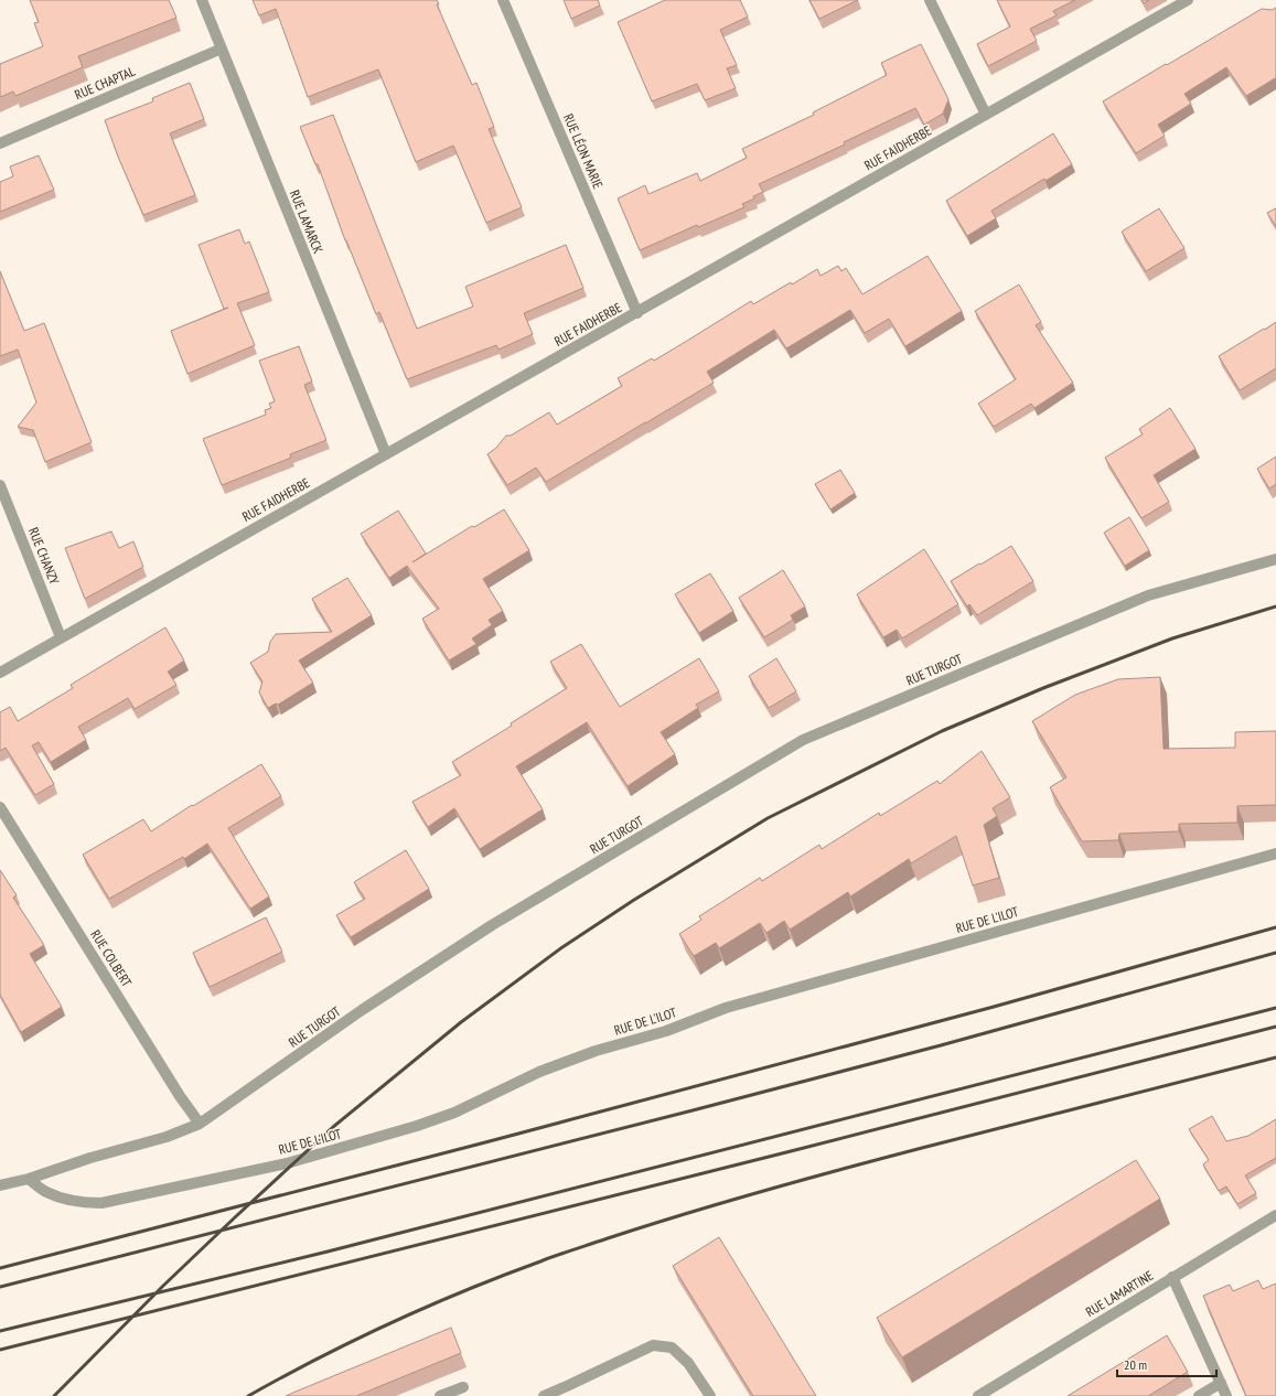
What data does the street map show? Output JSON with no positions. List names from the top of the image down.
{
  "streets": {
    "street": [
      "RUE CHAPTAL",
      "RUE FAIDHERBE",
      "RUE LÉON MARIE",
      "RUE LAMARCK",
      "RUE CHANZY",
      "RUE TURGOT",
      "RUE DE L'ILOT",
      "RUE COLBERT",
      "RUE LAMARTINE"
    ]
  },
  "crossings": [
    ["RUE CHAPTAL", "RUE LAMARCK"],
    ["RUE FAIDHERBE", "RUE LÉON MARIE"],
    ["RUE FAIDHERBE", "RUE LAMARCK"],
    ["RUE FAIDHERBE", "RUE CHANZY"],
    ["RUE TURGOT", "RUE DE L'ILOT"],
    ["RUE TURGOT", "RUE COLBERT"]
  ],
  "scale_bar": "20 m"
}
